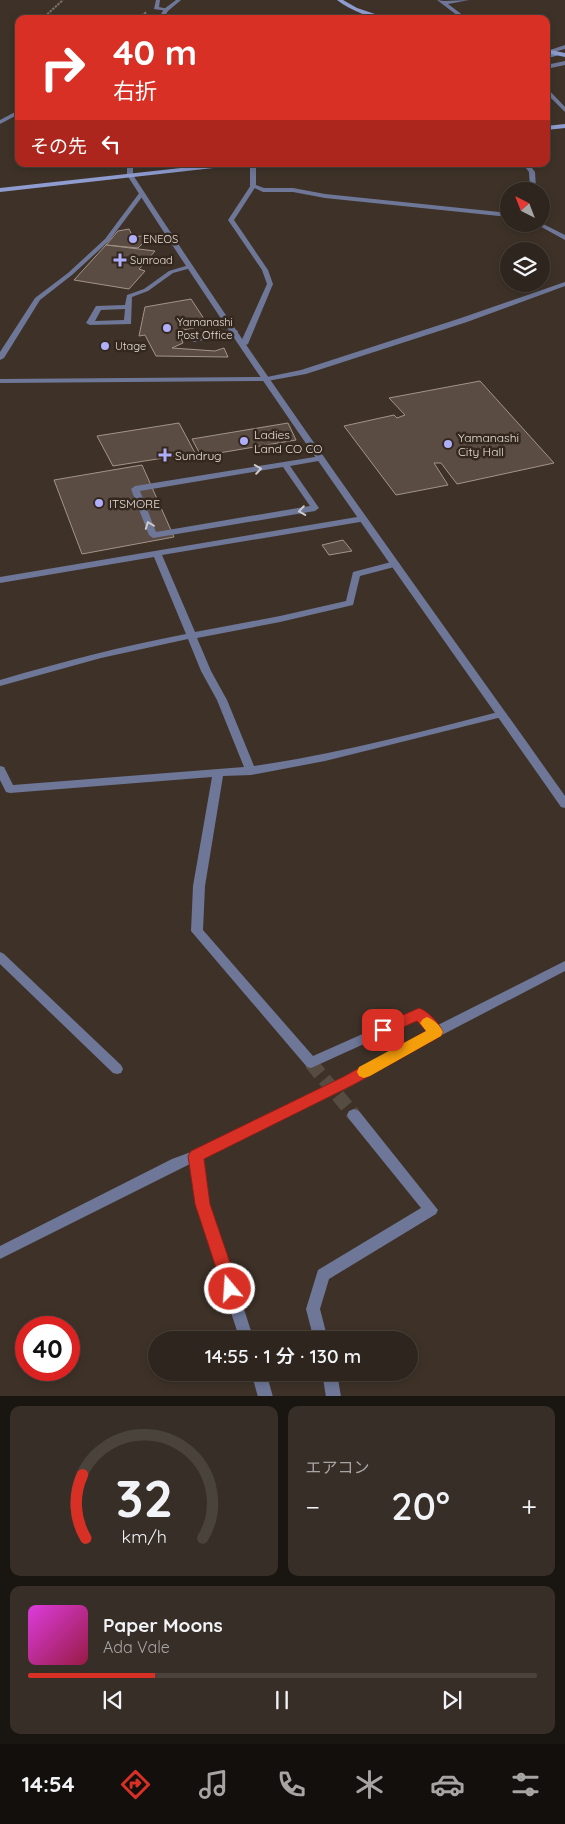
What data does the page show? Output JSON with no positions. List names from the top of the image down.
{
  "places": {
    "other": [
      "ENEOS",
      "Yamanashi Post Office",
      "Utage",
      "Ladies Land CO CO",
      "Yamanashi City Hall",
      "ITSMORE"
    ],
    "health": ["Sunroad", "Sundrug"]
  },
  "north": "top left",
  "page": {
    "turn": ["40 m", "右折"],
    "then": "その先",
    "limit": "40",
    "trip": "14:55 · 1 分 · 130 m",
    "tile": "エアコン",
    "heat": ["−", "20°", "+"],
    "song": ["Paper Moons", "Ada Vale"],
    "tabs": "14:54",
    "gauge": ["32", "km/h"]
  }
}
